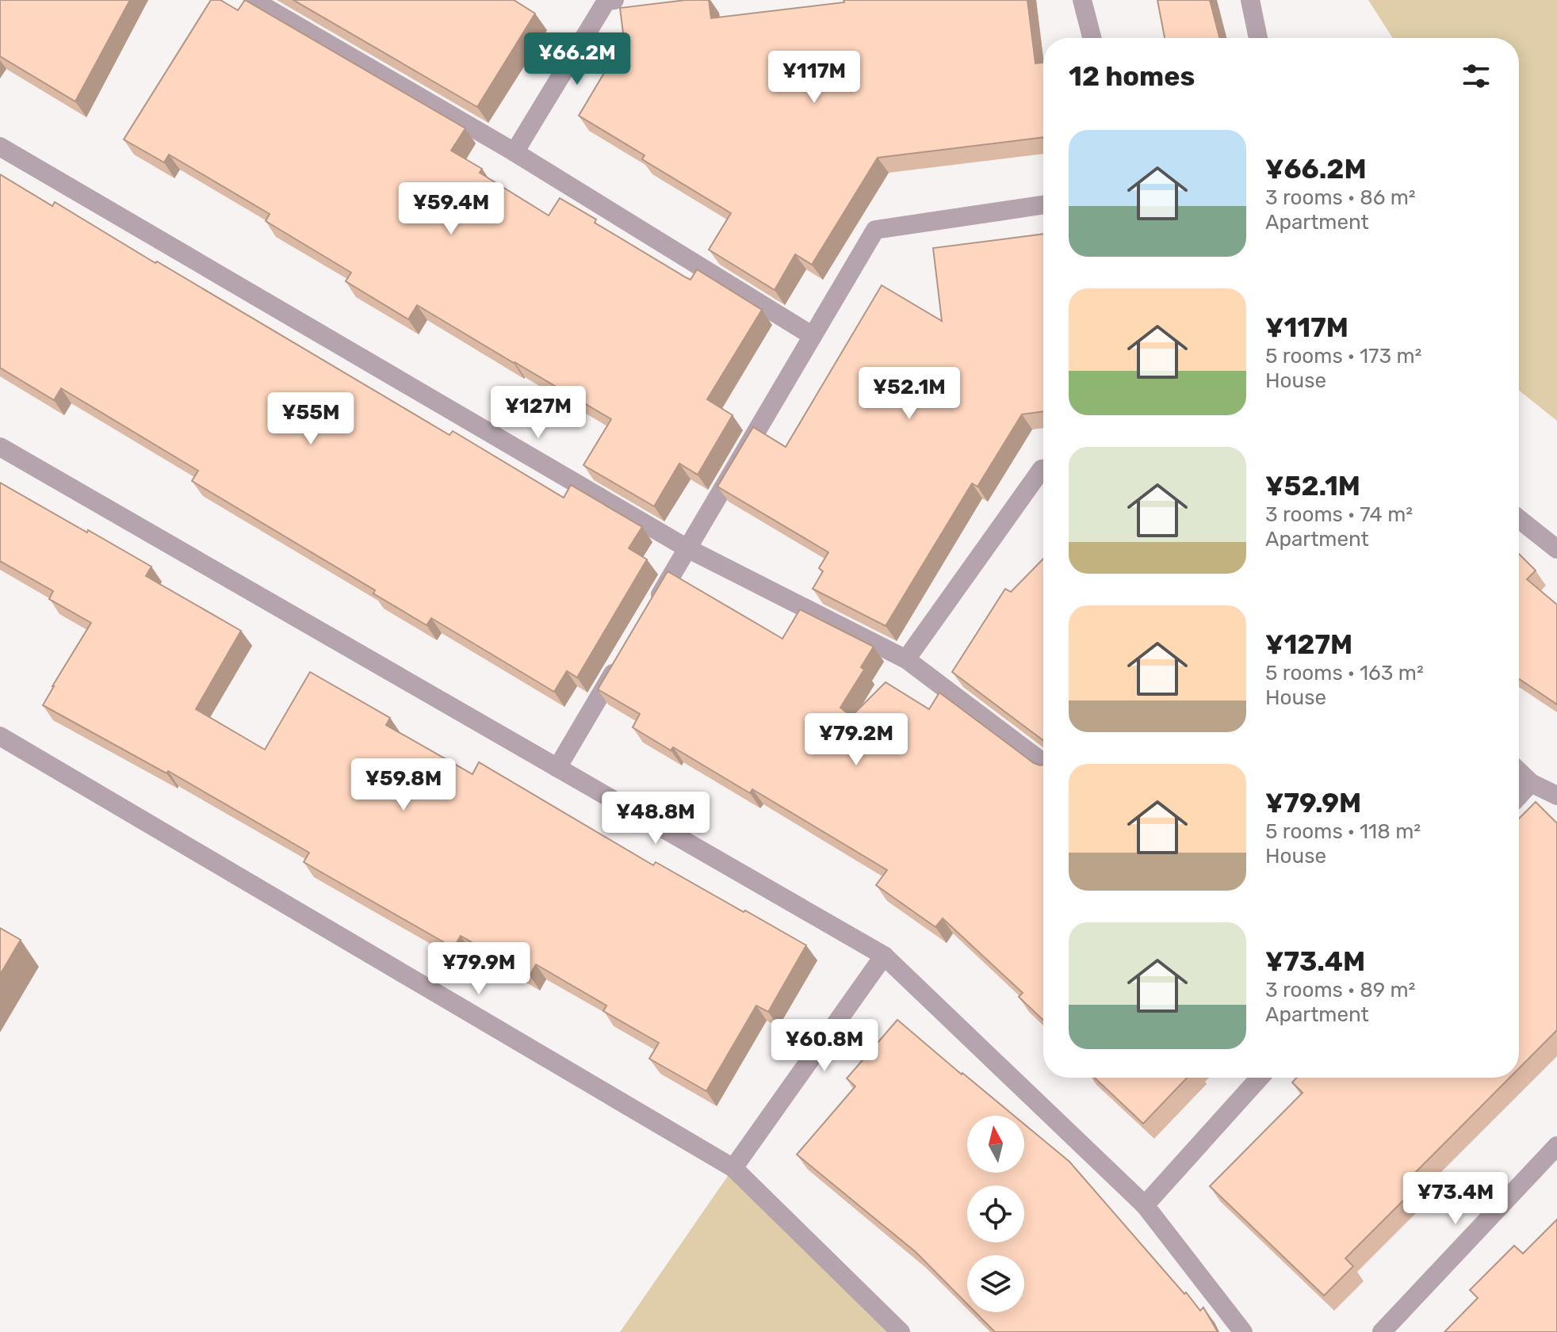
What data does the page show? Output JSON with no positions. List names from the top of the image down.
{
  "north": "top",
  "page": {
    "price": [
      "¥66.2M",
      "¥117M",
      "¥59.4M",
      "¥52.1M",
      "¥127M",
      "¥55M",
      "¥79.2M",
      "¥59.8M",
      "¥48.8M",
      "¥79.9M",
      "¥60.8M",
      "¥73.4M"
    ],
    "heading": "12 homes",
    "list": [
      {
        "name": "¥66.2M",
        "note": "3 rooms · 86 m² · Apartment"
      },
      {
        "name": "¥117M",
        "note": "5 rooms · 173 m² · House"
      },
      {
        "name": "¥52.1M",
        "note": "3 rooms · 74 m² · Apartment"
      },
      {
        "name": "¥127M",
        "note": "5 rooms · 163 m² · House"
      },
      {
        "name": "¥79.9M",
        "note": "5 rooms · 118 m² · House"
      },
      {
        "name": "¥73.4M",
        "note": "3 rooms · 89 m² · Apartment"
      }
    ]
  }
}
